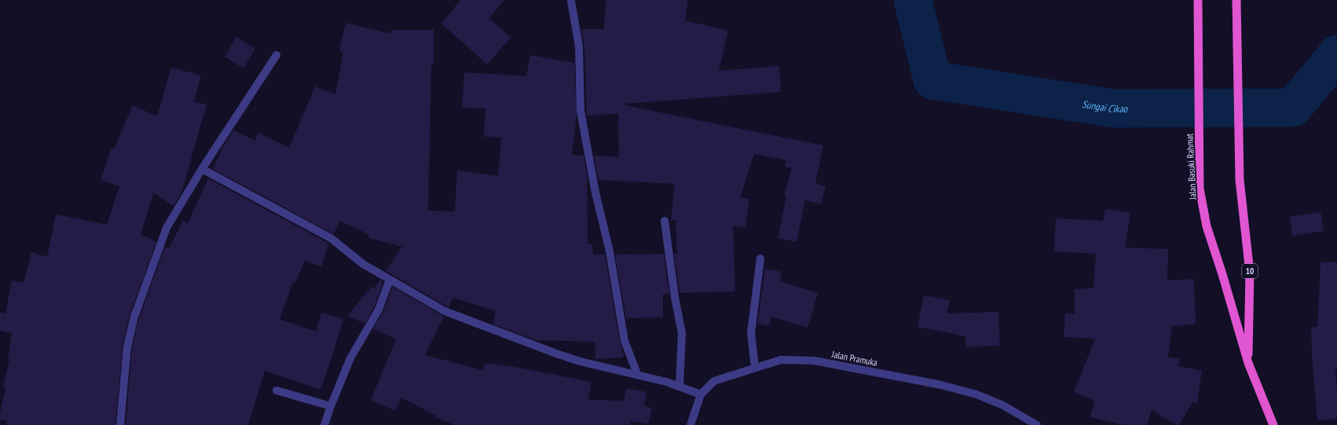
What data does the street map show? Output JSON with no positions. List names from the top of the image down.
{
  "streets": {
    "highway": ["Jalan Basuki Rahmat", "10"],
    "street": ["Jalan Pramuka"]
  },
  "water": ["Sungai Cikao"]
}
